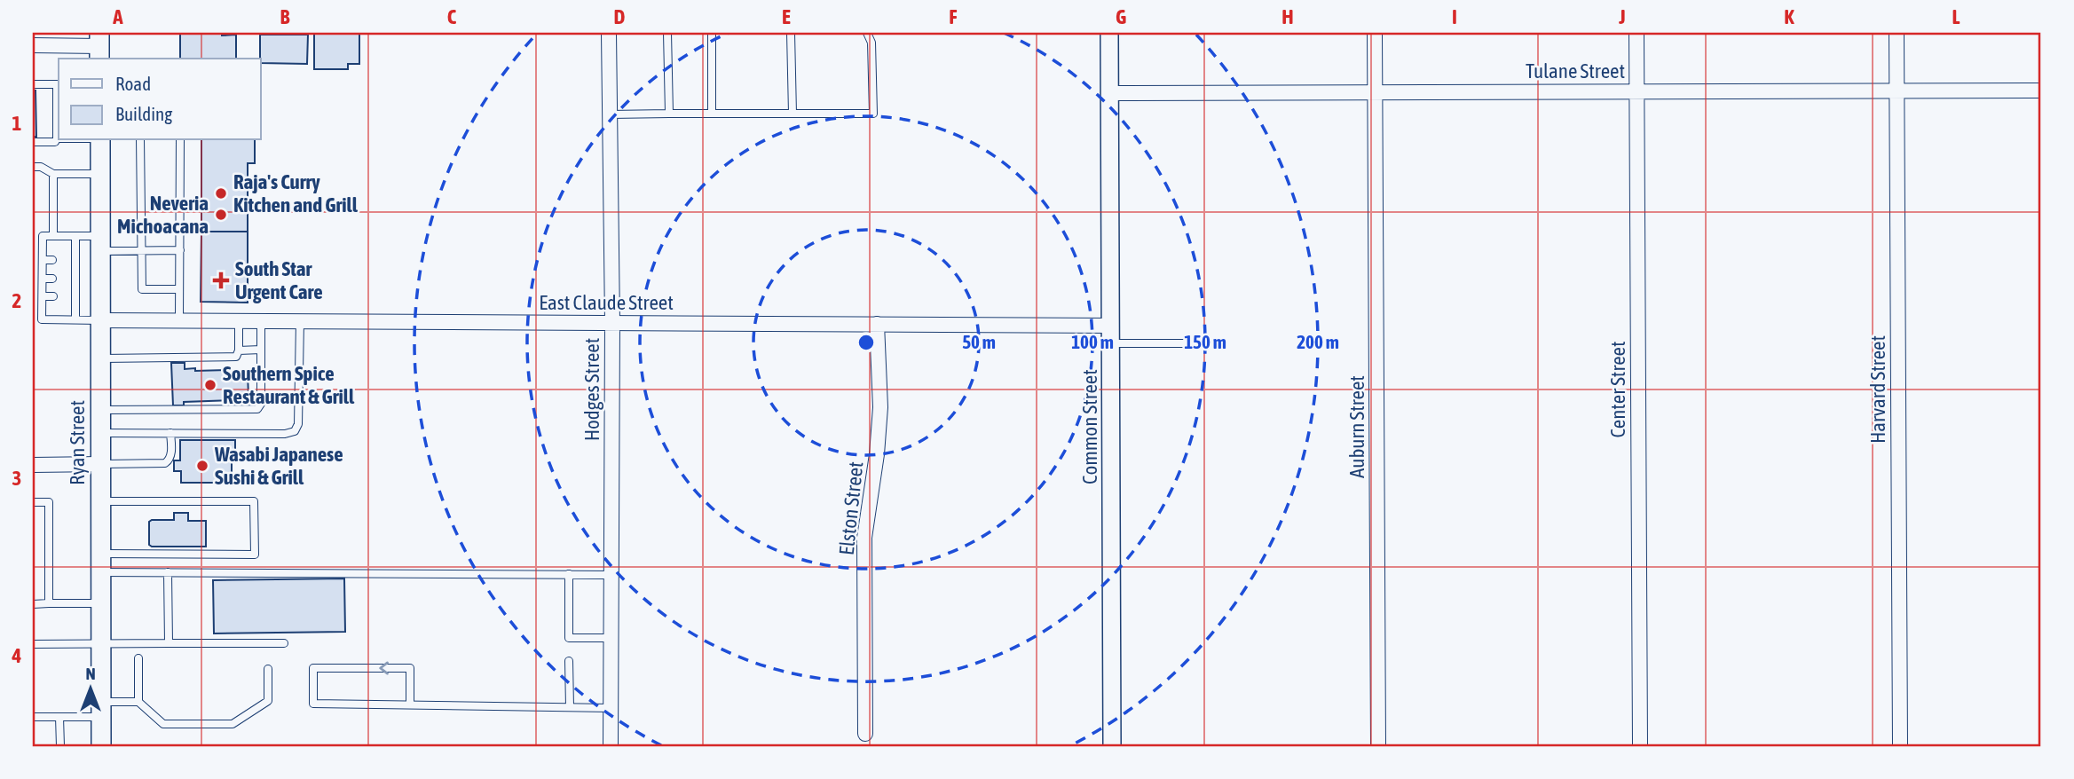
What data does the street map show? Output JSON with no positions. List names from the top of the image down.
{
  "streets": {
    "main road": ["Ryan Street"],
    "street": [
      "Tulane Street",
      "East Claude Street",
      "Hodges Street",
      "Center Street",
      "Harvard Street",
      "Common Street",
      "Auburn Street",
      "Elston Street"
    ]
  },
  "crossings": [
    ["Tulane Street", "Center Street"],
    ["Tulane Street", "Harvard Street"],
    ["Tulane Street", "Common Street"],
    ["Tulane Street", "Auburn Street"],
    ["East Claude Street", "Hodges Street"],
    ["East Claude Street", "Common Street"],
    ["East Claude Street", "Ryan Street"],
    ["East Claude Street", "Elston Street"]
  ],
  "places": {
    "other": [
      "Raja's Curry Kitchen and Grill",
      "Neveria Michoacana",
      "Southern Spice Restaurant & Grill",
      "Wasabi Japanese Sushi & Grill"
    ],
    "health": ["South Star Urgent Care"]
  },
  "legend": ["Road", "Building"],
  "north": "top",
  "grid": {
    "columns": [
      "A",
      "B",
      "C",
      "D",
      "E",
      "F",
      "G",
      "H",
      "I",
      "J",
      "K",
      "L"
    ],
    "rows": [
      "1",
      "2",
      "3",
      "4"
    ]
  },
  "rings": [
    "50 m",
    "100 m",
    "150 m",
    "200 m"
  ]
}
